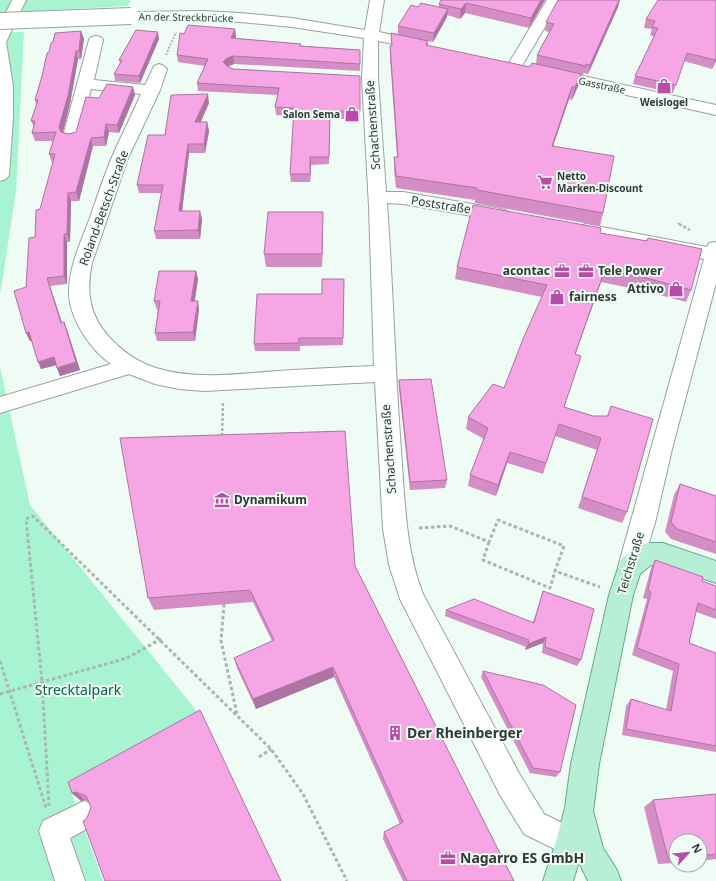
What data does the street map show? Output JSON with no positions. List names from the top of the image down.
{
  "streets": {
    "main road": ["Teichstraße"],
    "street": [
      "An der Streckbrücke",
      "Gasstraße",
      "Schachenstraße",
      "Poststraße",
      "Roland-Betsch-Straße"
    ]
  },
  "crossings": [
    ["An der Streckbrücke", "Schachenstraße"],
    ["Schachenstraße", "Poststraße"],
    ["Schachenstraße", "Roland-Betsch-Straße"],
    ["Schachenstraße", "Teichstraße"]
  ],
  "parks": ["Strecktalpark"],
  "places": {
    "shop": [
      "Weislogel",
      "Salon Sema",
      "Attivo",
      "fairness"
    ],
    "supermarket": ["Netto Marken-Discount"],
    "office": ["acontac", "Tele Power", "Nagarro ES GmbH"],
    "museum": ["Dynamikum"],
    "building": ["Der Rheinberger"]
  },
  "north": "top right"
}
